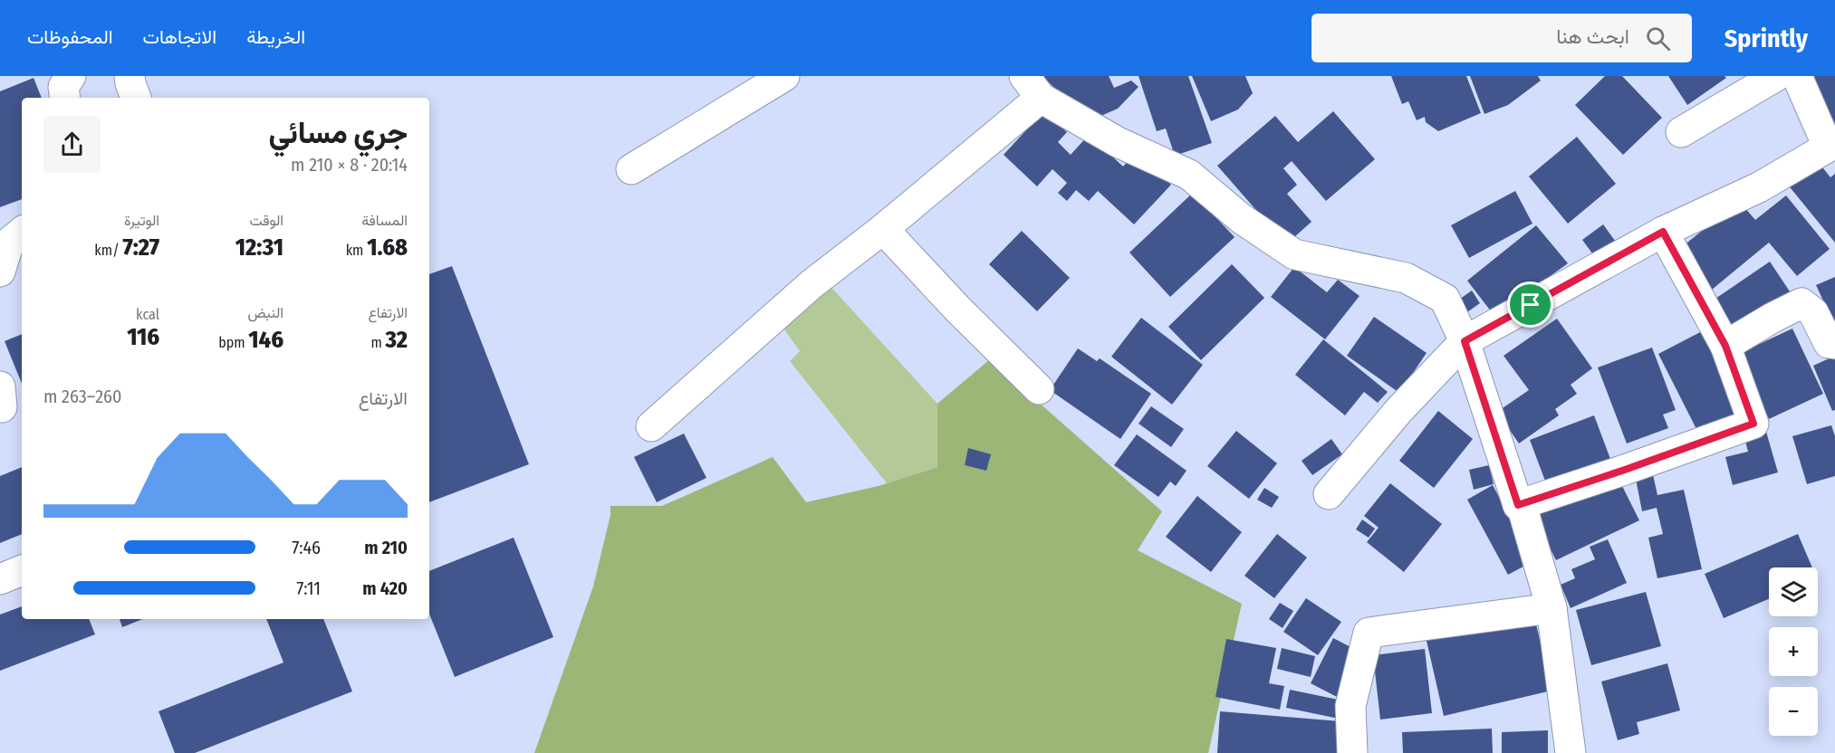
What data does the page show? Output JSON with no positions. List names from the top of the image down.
{
  "page": {
    "header": "Sprintly",
    "search": "ابحث هنا",
    "nav": ["الخريطة", "الاتجاهات", "المحفوظات"],
    "heading": ["جري مسائي", "20:14 · 8 × 210 m"],
    "stats": [
      ["المسافة", "1.68 km"],
      ["الوقت", "12:31"],
      ["الوتيرة", "7:27 /km"],
      ["الارتفاع", "32 m"],
      ["النبض", "146 bpm"],
      ["kcal", "116"]
    ],
    "chart": ["الارتفاع", "260–263 m"],
    "list": [
      {
        "name": "210 m",
        "note": "7:46"
      },
      {
        "name": "420 m",
        "note": "7:11"
      }
    ],
    "map_buttons": ["+", "−"]
  }
}
